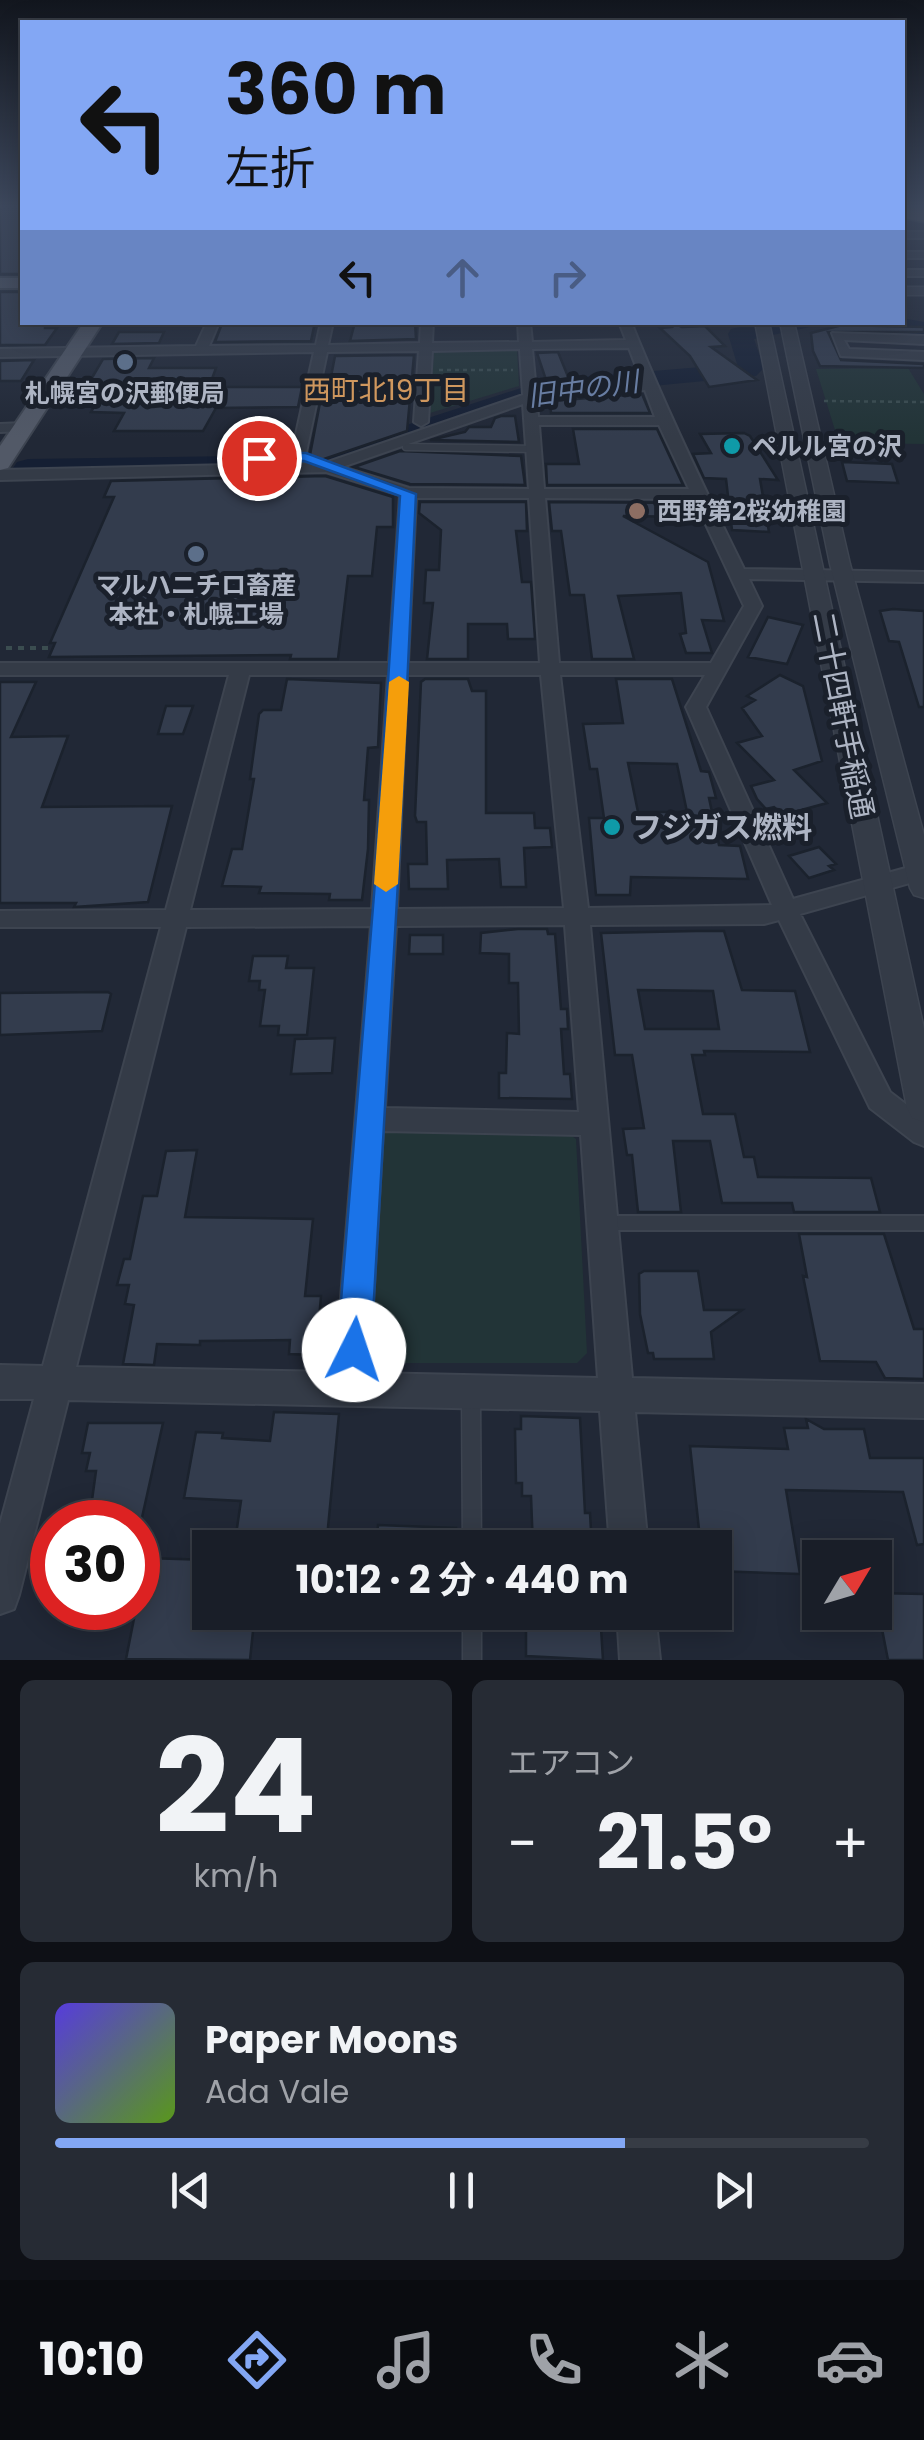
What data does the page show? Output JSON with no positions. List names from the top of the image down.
{
  "streets": {
    "street": ["二十四軒手稲通"]
  },
  "districts": ["西町北19丁目"],
  "water": ["旧中の川"],
  "places": [
    "札幌宮の沢郵便局",
    "ペルル宮の沢",
    "西野第2桜幼稚園",
    "マルハニチロ畜産 本社・札幌工場",
    "フジガス燃料"
  ],
  "north": "top right",
  "page": {
    "turn": ["360 m", "左折"],
    "limit": "30",
    "trip": "10:12 · 2 分 · 440 m",
    "tile": [
      ["24", "km/h"],
      "エアコン"
    ],
    "heat": ["−", "21.5°", "+"],
    "song": ["Paper Moons", "Ada Vale"],
    "tabs": "10:10"
  }
}
